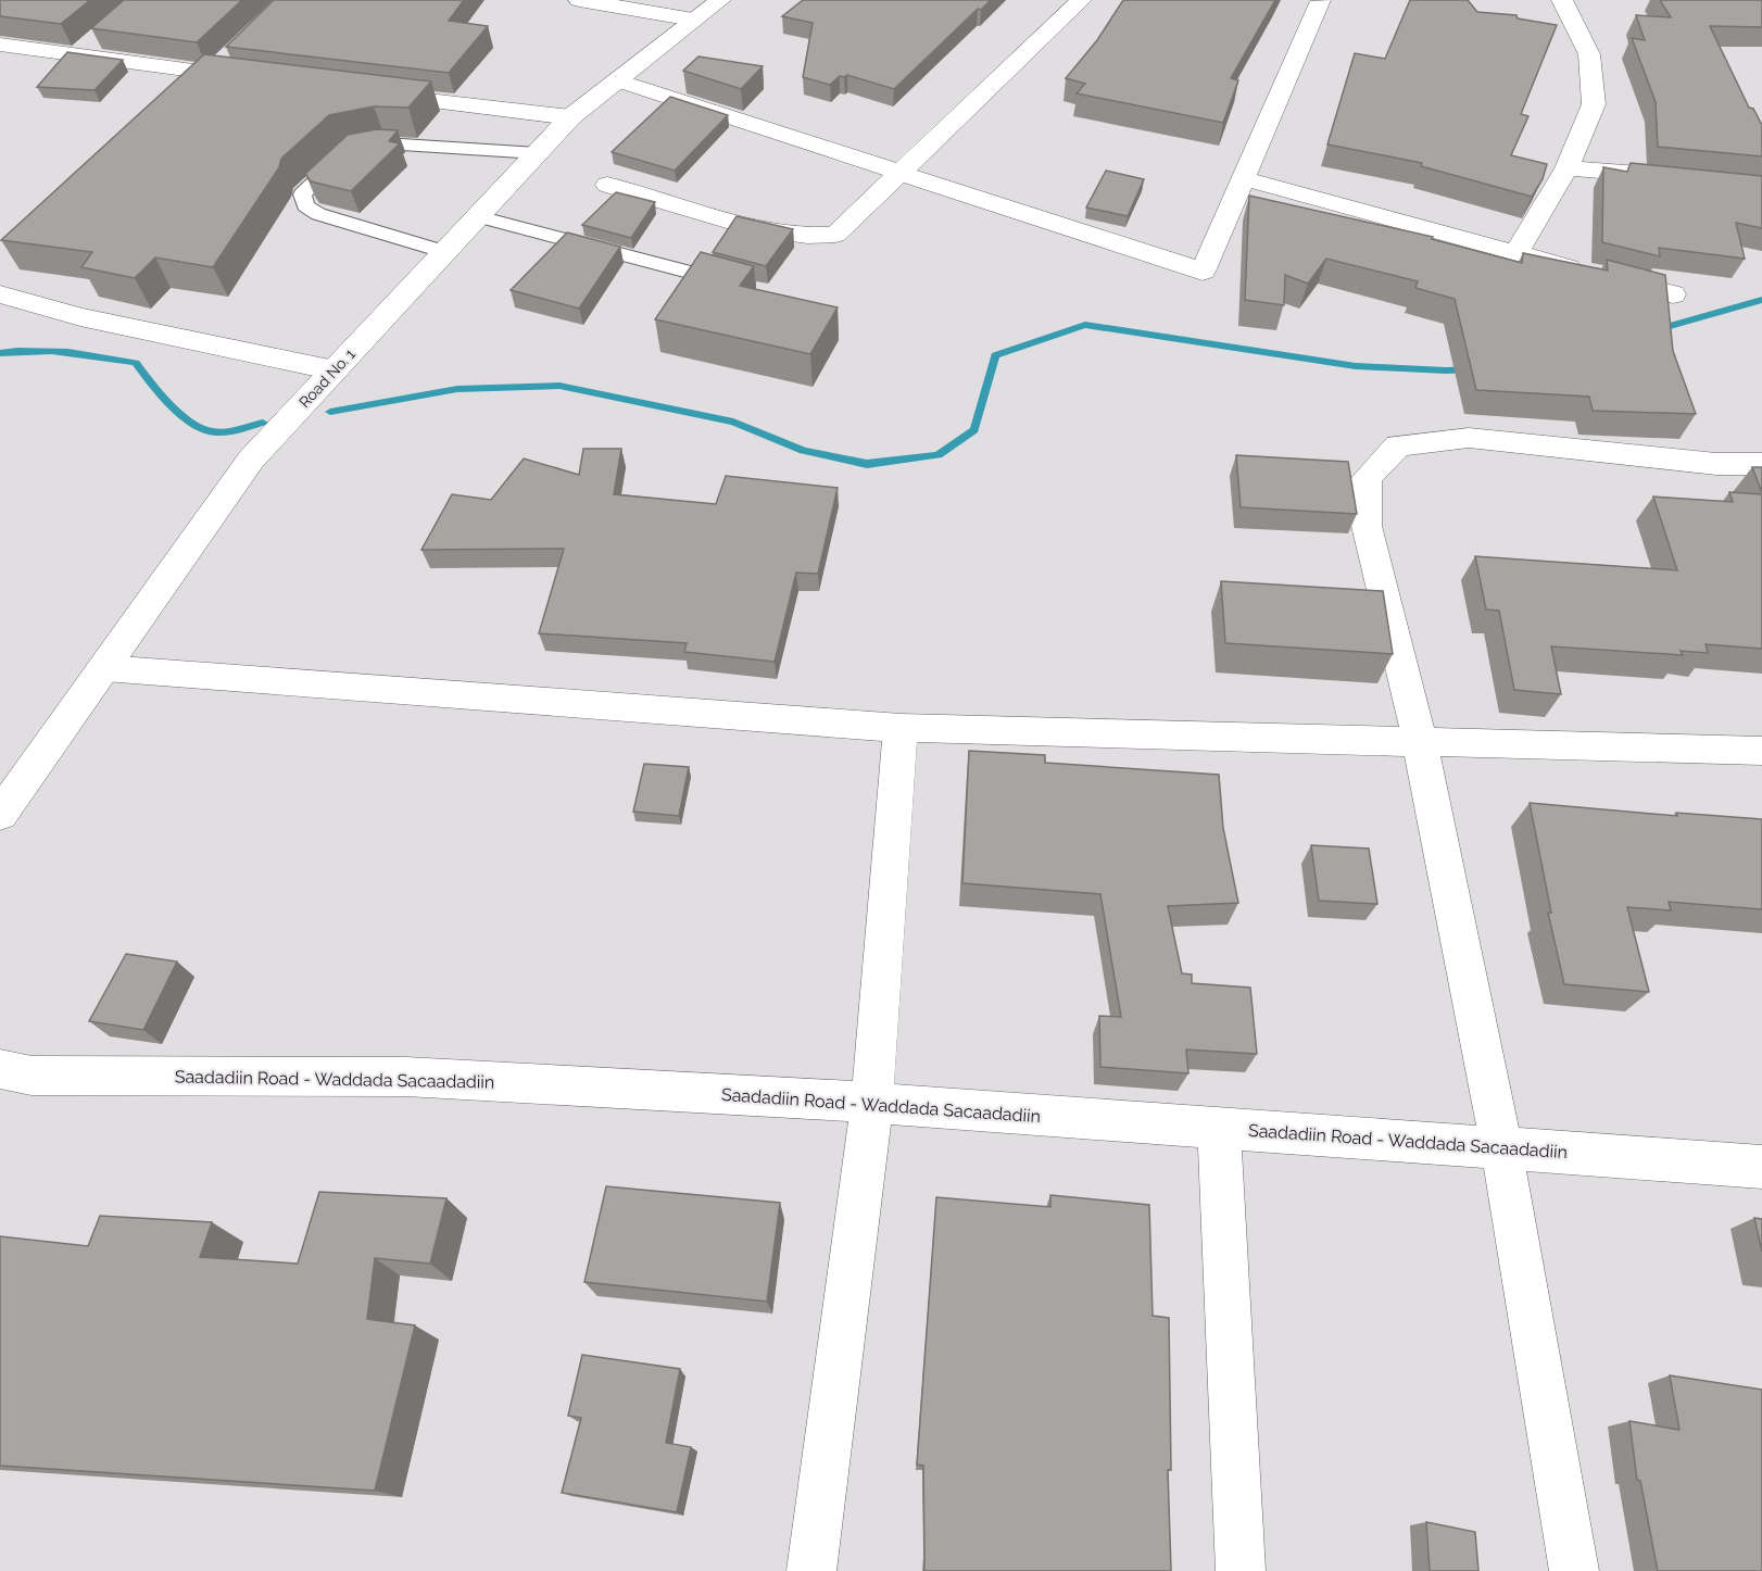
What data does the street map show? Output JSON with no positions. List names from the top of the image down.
{
  "streets": {
    "main road": ["Road No. 1", "Saadadiin Road - Waddada Sacaadadiin"]
  }
}
